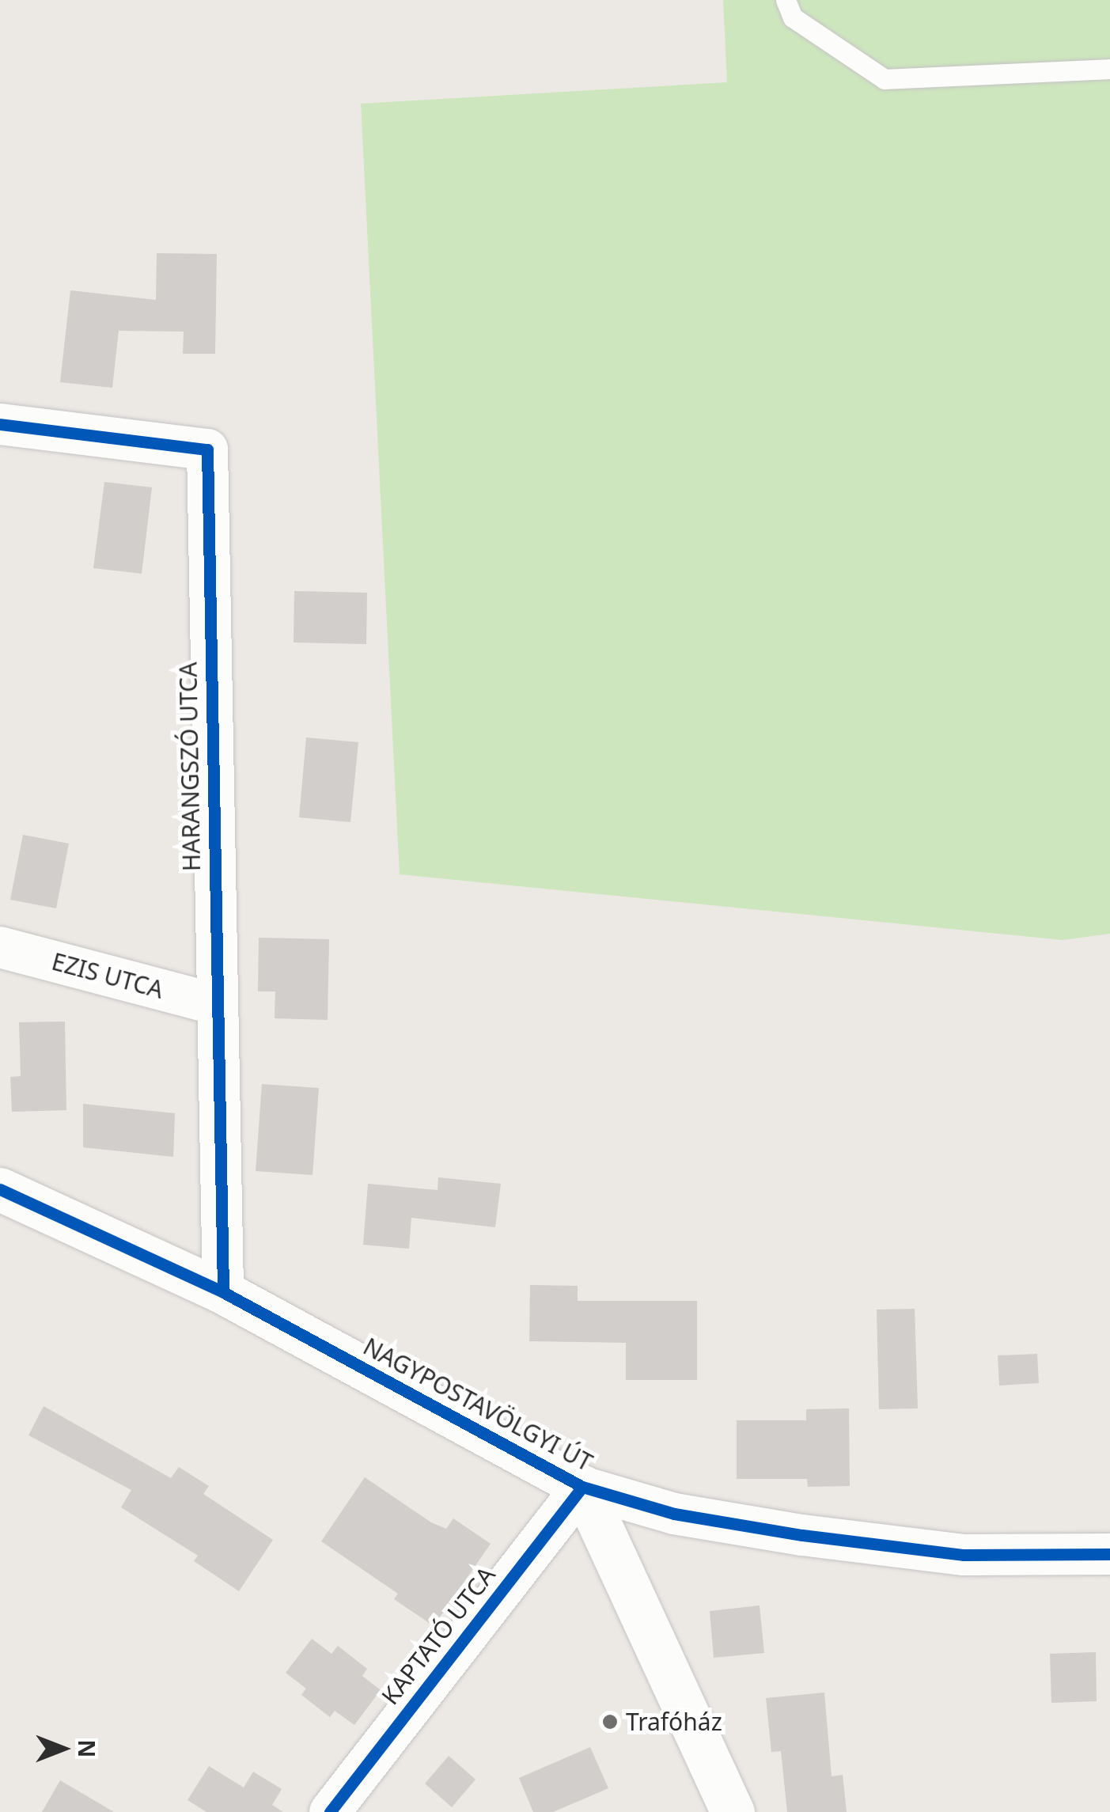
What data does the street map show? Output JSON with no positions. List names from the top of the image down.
{
  "streets": {
    "street": [
      "HARANGSZÓ UTCA",
      "EZIS UTCA",
      "NAGYPOSTAVÖLGYI ÚT",
      "KAPTATÓ UTCA"
    ]
  },
  "crossings": [
    ["HARANGSZÓ UTCA", "EZIS UTCA"],
    ["HARANGSZÓ UTCA", "NAGYPOSTAVÖLGYI ÚT"],
    ["NAGYPOSTAVÖLGYI ÚT", "KAPTATÓ UTCA"]
  ],
  "places": ["Trafóház"],
  "north": "right"
}
